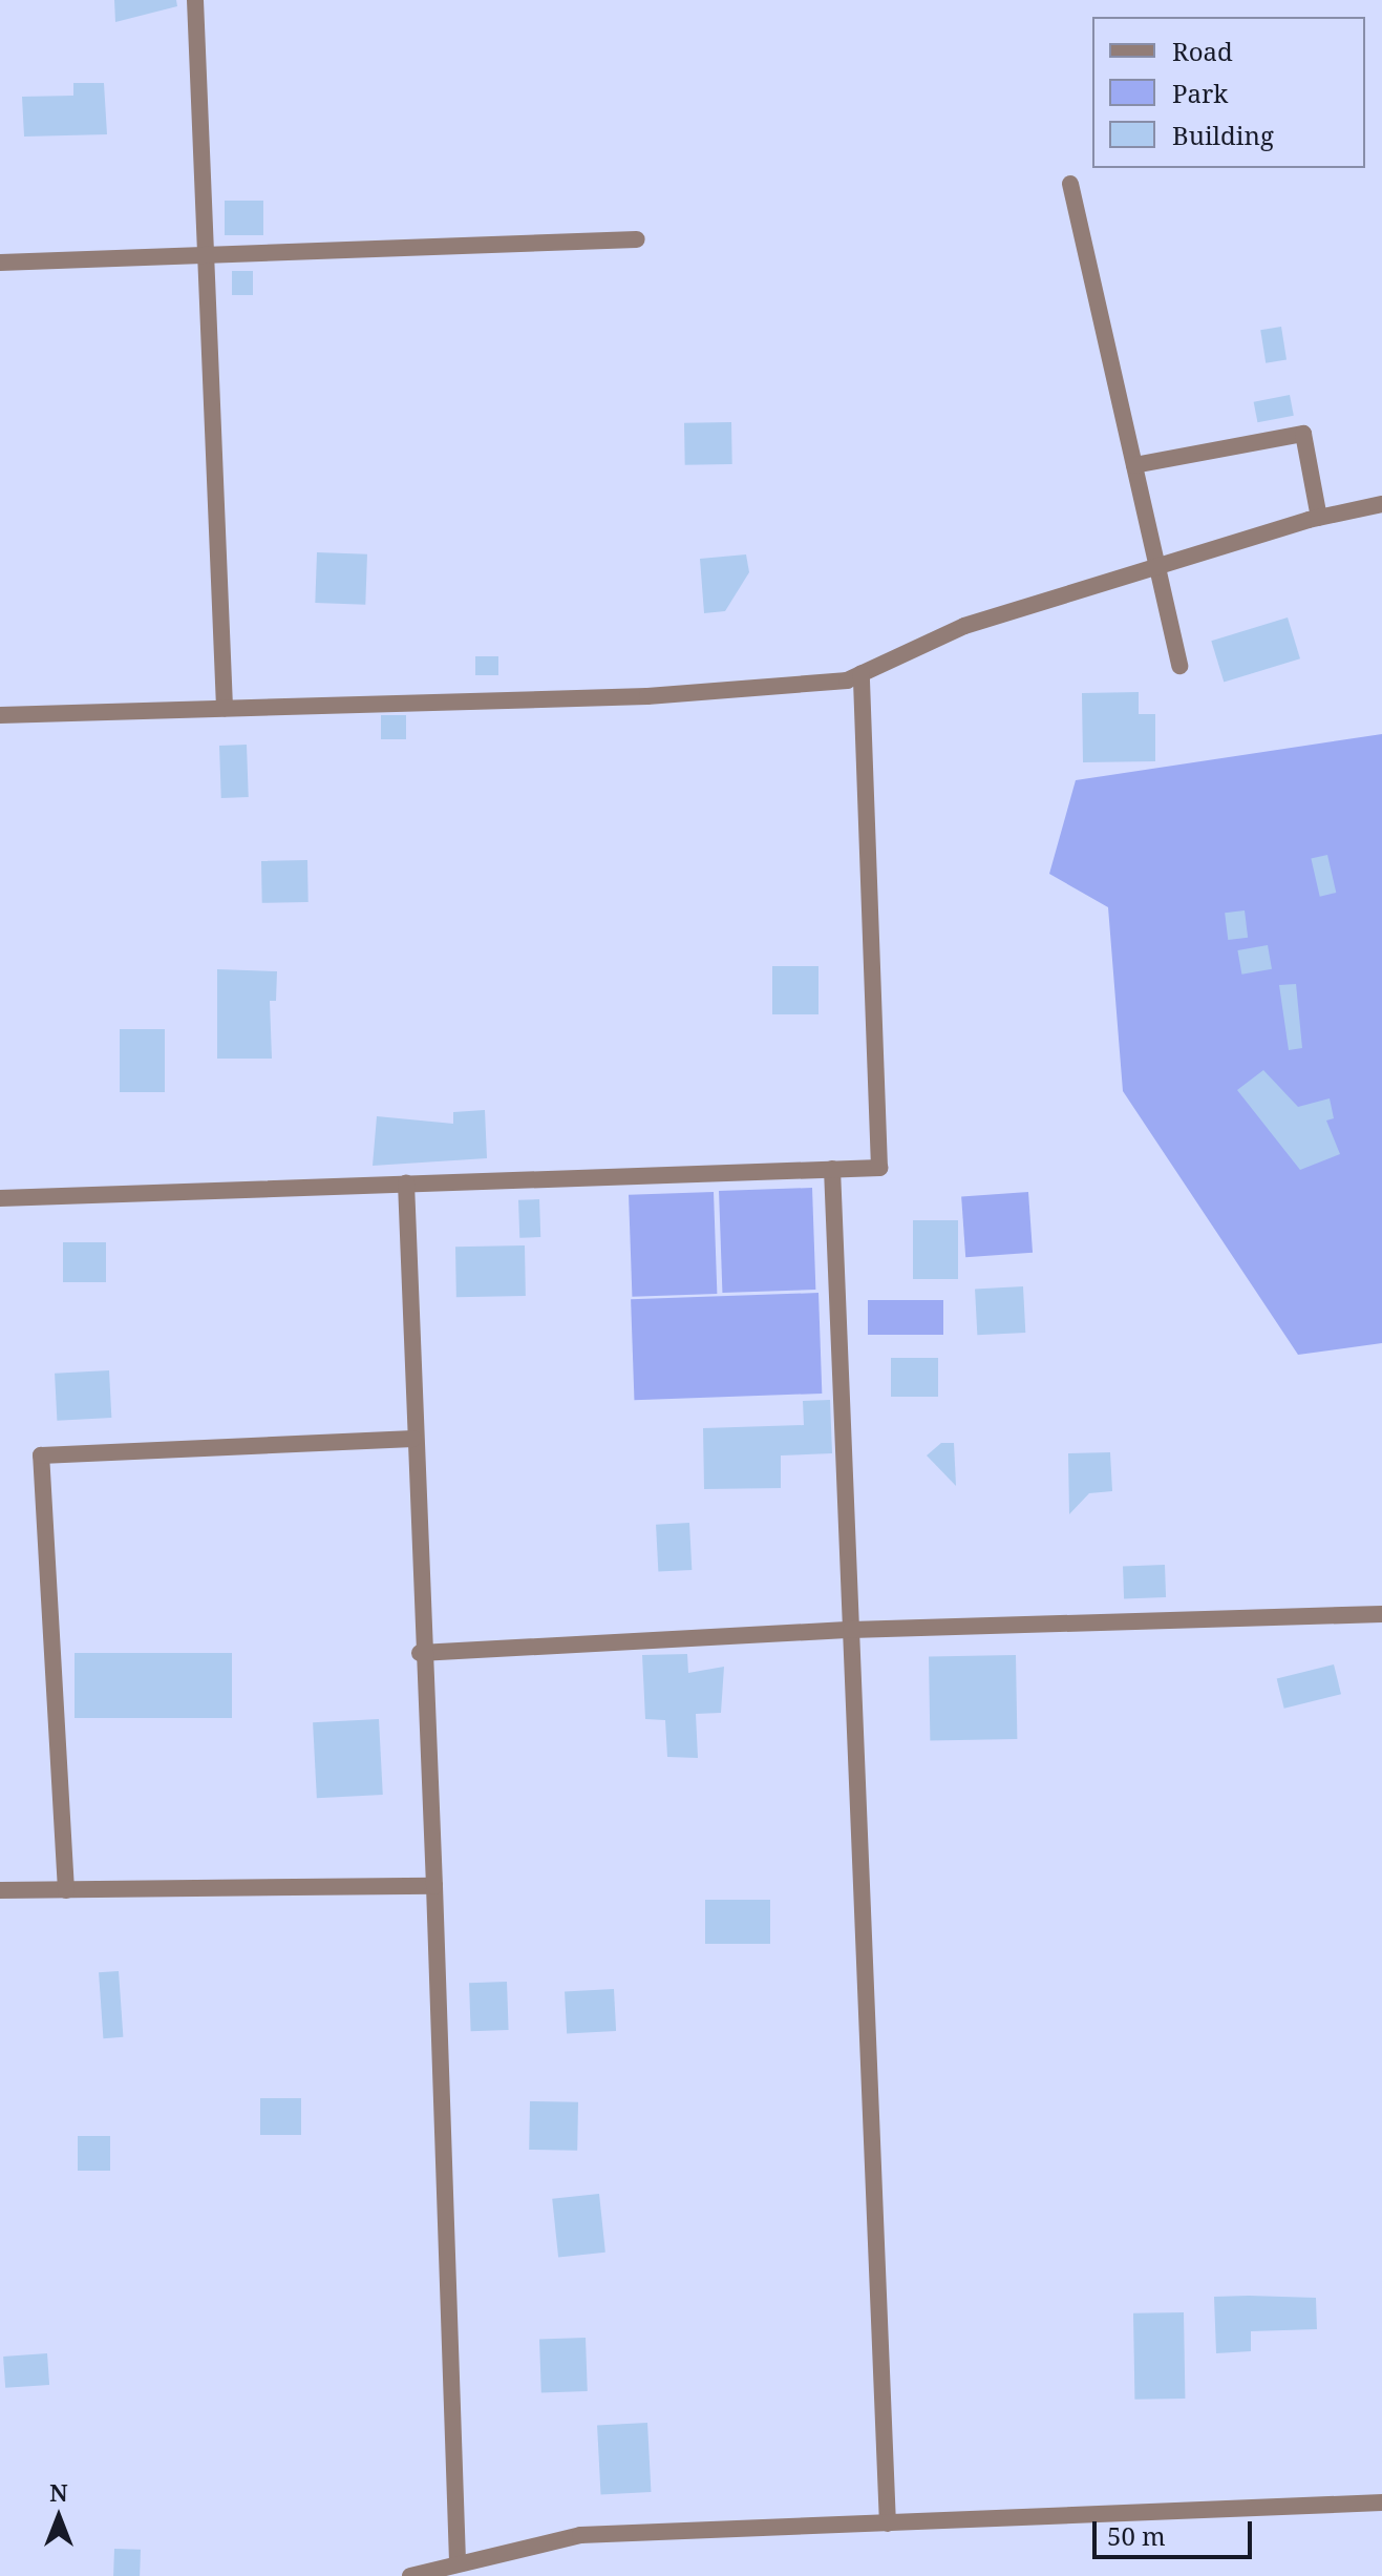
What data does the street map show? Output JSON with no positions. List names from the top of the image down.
{
  "legend": ["Road", "Park", "Building"],
  "scale_bar": "50 m",
  "north": "top"
}
